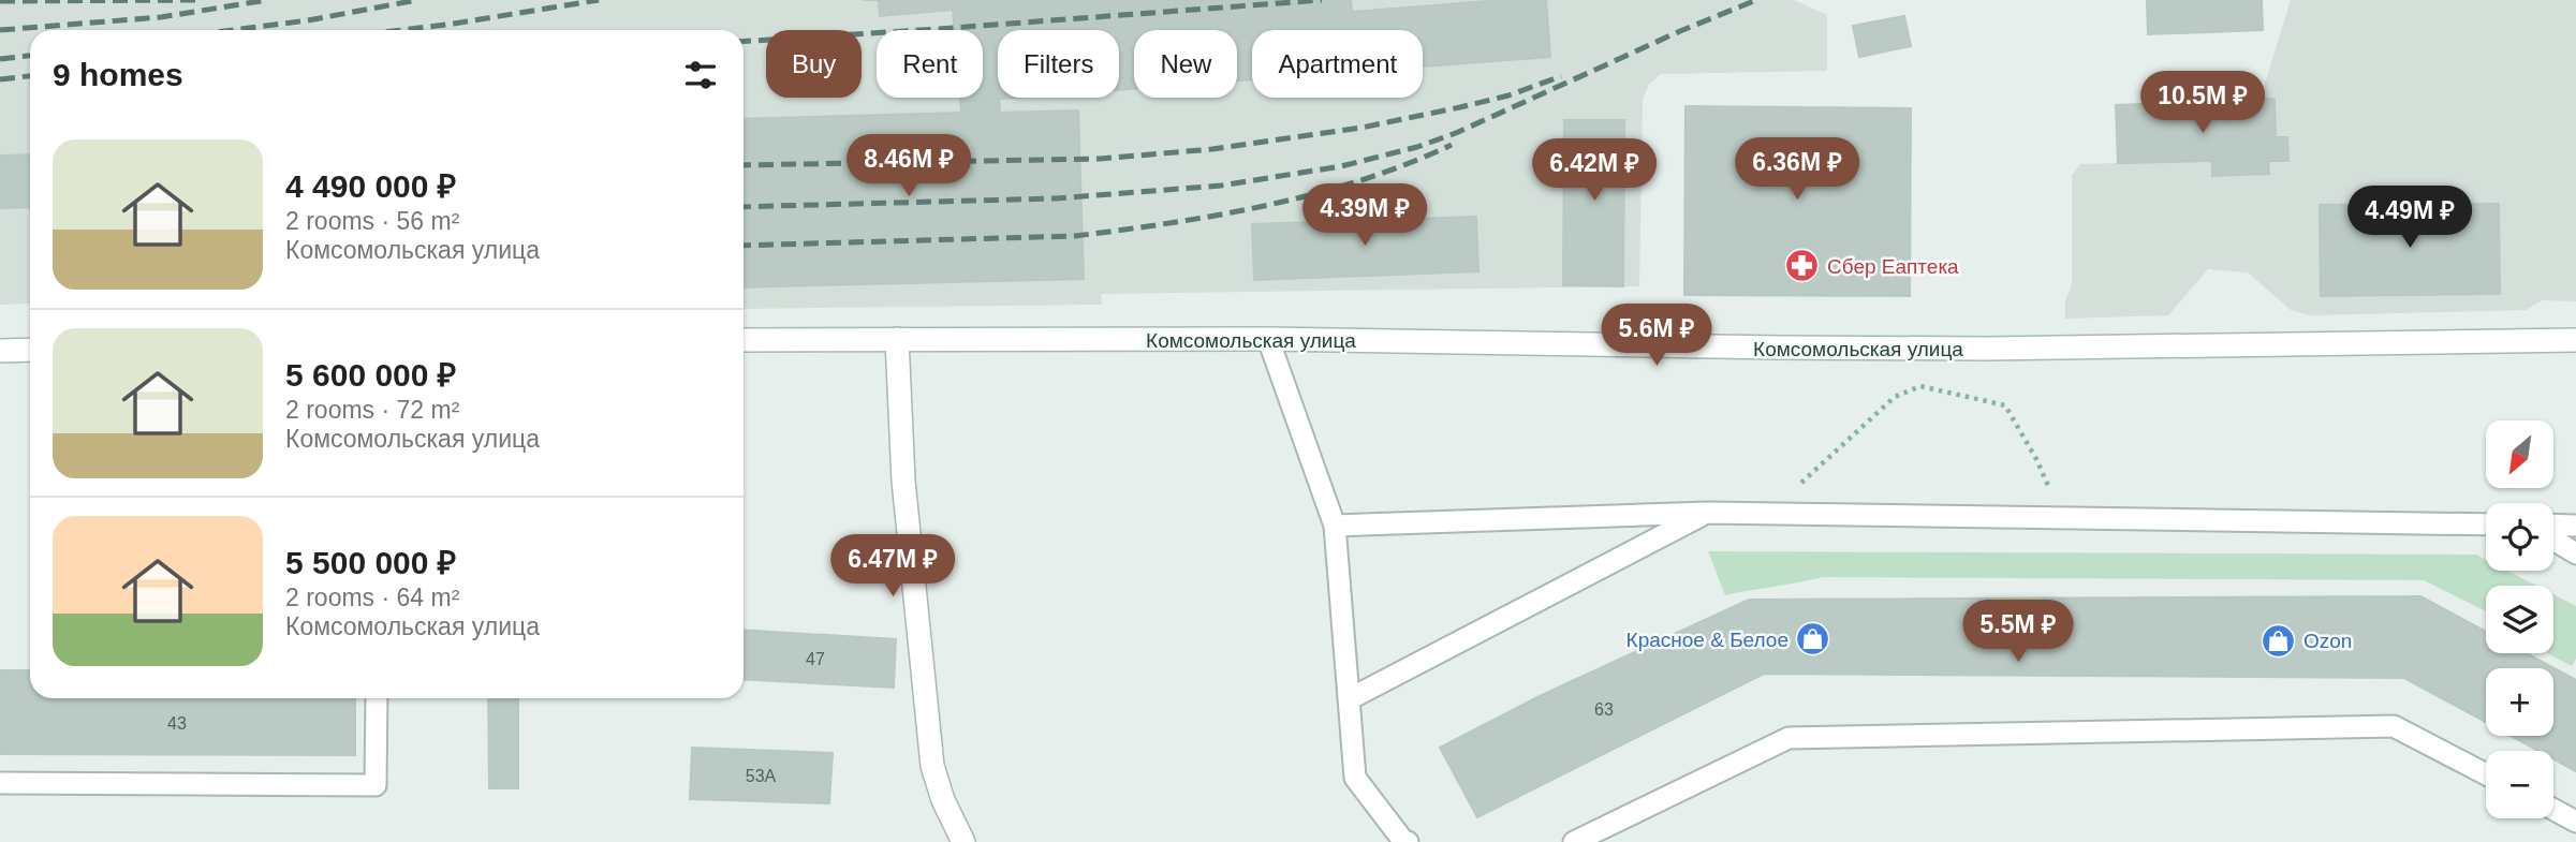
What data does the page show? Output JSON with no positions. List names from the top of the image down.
{
  "streets": {
    "main road": ["Комсомольская улица"]
  },
  "places": {
    "pharmacy": ["Сбер Еаптека"],
    "shop": ["Красное & Белое", "Ozon"]
  },
  "house_numbers": [
    "47",
    "63",
    "43",
    "53А"
  ],
  "north": "bottom left",
  "page": {
    "chip": [
      "Buy",
      "Rent",
      "Filters",
      "New",
      "Apartment"
    ],
    "heading": "9 homes",
    "price": [
      "10.5M ₽",
      "8.46M ₽",
      "6.36M ₽",
      "6.42M ₽",
      "4.39M ₽",
      "4.49M ₽",
      "5.6M ₽",
      "6.47M ₽",
      "5.5M ₽"
    ],
    "list": [
      {
        "name": "4 490 000 ₽",
        "note": "2 rooms · 56 m² · Комсомольская улица"
      },
      {
        "name": "5 600 000 ₽",
        "note": "2 rooms · 72 m² · Комсомольская улица"
      },
      {
        "name": "5 500 000 ₽",
        "note": "2 rooms · 64 m² · Комсомольская улица"
      }
    ],
    "map_buttons": ["+", "−"]
  }
}
